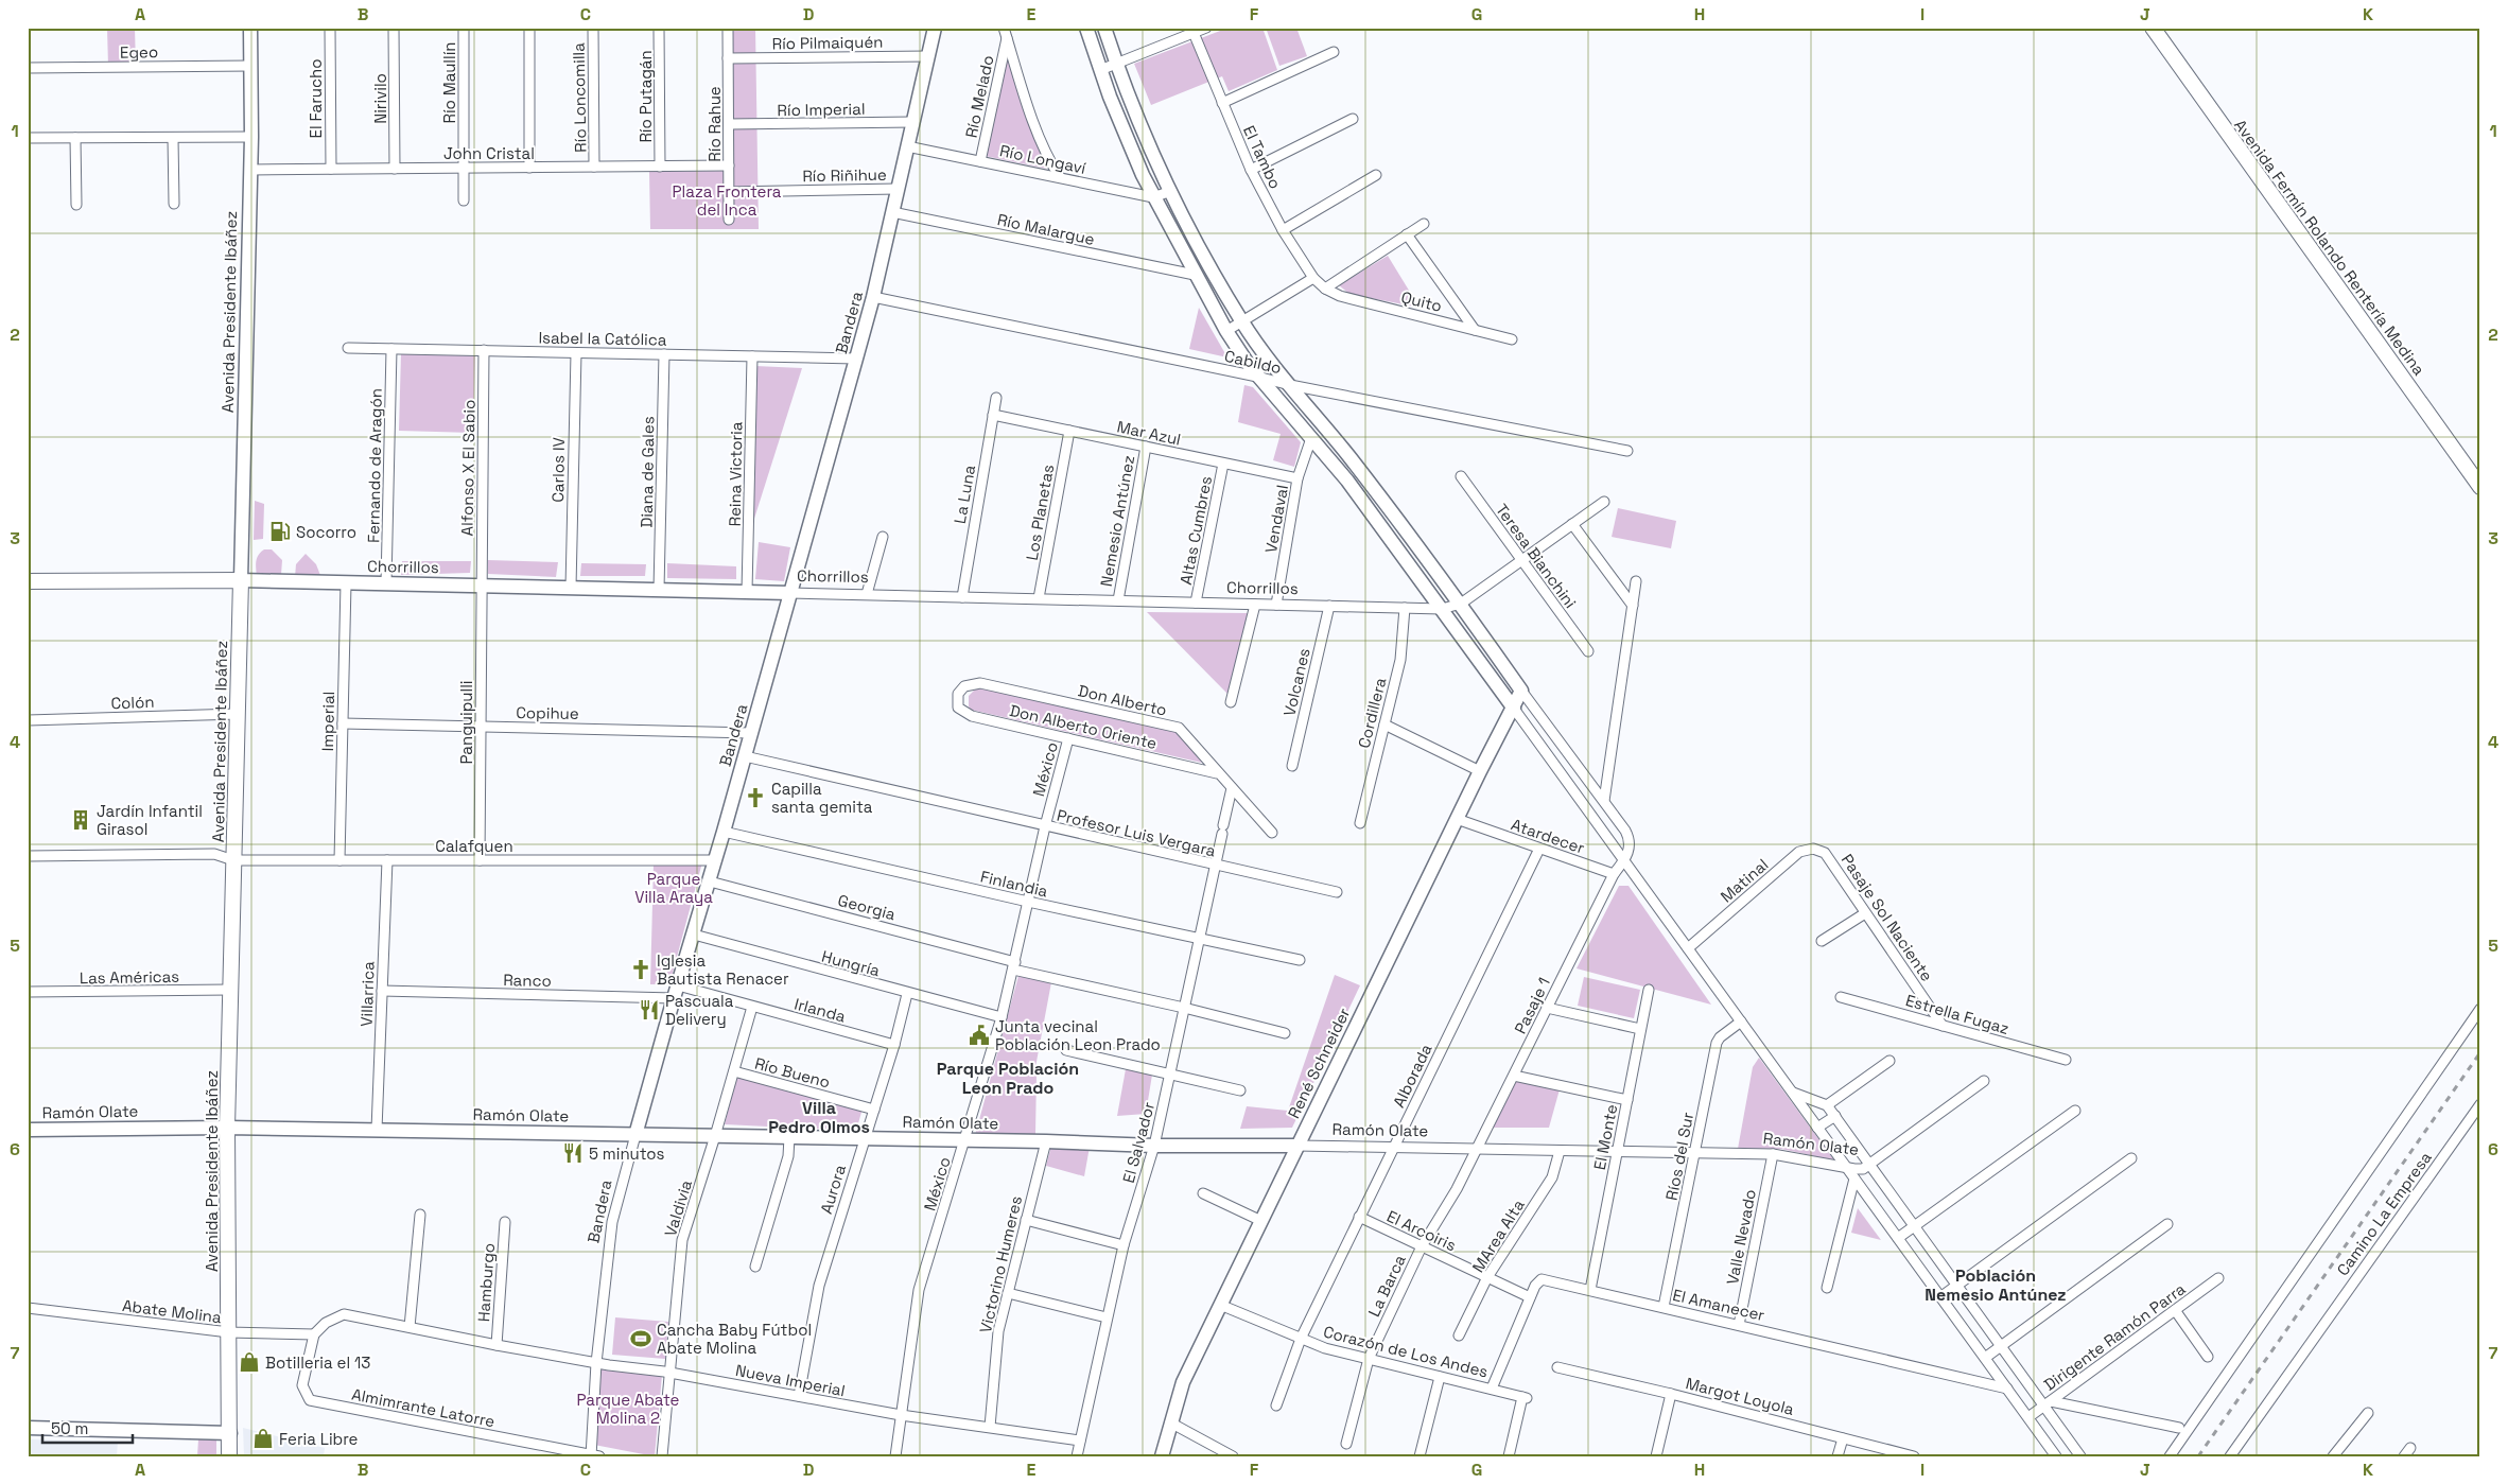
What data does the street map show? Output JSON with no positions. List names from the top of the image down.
{
  "streets": {
    "main road": ["Avenida Fermín Rolando Rentería Medina", "Avenida Presidente Ibáñez", "Chorrillos"],
    "street": [
      "Río Pilmaiquén",
      "Egeo",
      "Río Maullín",
      "Río Putagán",
      "Río Melado",
      "Río Loncomilla",
      "El Farucho",
      "Nirivilo",
      "Río Imperial",
      "Río Rahue",
      "John Cristal",
      "El Tambo",
      "Río Longaví",
      "Río Riñihue",
      "Río Malargue",
      "Quito",
      "Bandera",
      "Isabel la Católica",
      "Cabildo",
      "Mar Azul",
      "Fernando de Aragón",
      "Alfonso X El Sabio",
      "Carlos IV",
      "Diana de Gales",
      "Reina Victoria",
      "La Luna",
      "Los Planetas",
      "Vendaval",
      "Nemesio Antúnez",
      "Altas Cumbres",
      "Teresa Bianchini",
      "Volcanes",
      "Don Alberto",
      "Colón",
      "Copihue",
      "Cordillera",
      "Imperial",
      "Panguipulli",
      "Don Alberto Oriente",
      "México",
      "Profesor Luis Vergara",
      "Atardecer",
      "Calafquen",
      "Matinal",
      "Finlandia",
      "Georgia",
      "Pasaje Sol Naciente",
      "Hungría",
      "Las Américas",
      "Ranco",
      "Villarrica",
      "Pasaje 1",
      "Irlanda",
      "Estrella Fugaz",
      "René Schneider",
      "Río Bueno",
      "Alborada",
      "Ramón Olate",
      "El Monte",
      "El Salvador",
      "Ríos del Sur",
      "Aurora",
      "Valdivia",
      "Camino La Empresa",
      "El Arcoiris",
      "MArea Alta",
      "Valle Nevado",
      "Victorino Humeres",
      "Hamburgo",
      "La Barca",
      "El Amanecer",
      "Abate Molina",
      "Dirigente Ramón Parra",
      "Corazón de Los Andes",
      "Nueva Imperial",
      "Margot Loyola",
      "Almimrante Latorre"
    ]
  },
  "crossings": [
    ["Río Pilmaiquén", "Río Rahue"],
    ["Río Pilmaiquén", "Bandera"],
    ["Egeo", "Avenida Presidente Ibáñez"],
    ["Río Maullín", "John Cristal"],
    ["Río Putagán", "John Cristal"],
    ["Río Melado", "Río Longaví"],
    ["Río Loncomilla", "John Cristal"],
    ["El Farucho", "John Cristal"],
    ["Nirivilo", "John Cristal"],
    ["Río Imperial", "Río Rahue"],
    ["Río Imperial", "Bandera"],
    ["Río Rahue", "John Cristal"],
    ["Río Rahue", "Río Riñihue"],
    ["John Cristal", "Avenida Presidente Ibáñez"],
    ["El Tambo", "Quito"],
    ["Río Longaví", "Bandera"],
    ["Río Riñihue", "Bandera"],
    ["Río Malargue", "Bandera"],
    ["Avenida Presidente Ibáñez", "Chorrillos"],
    ["Avenida Presidente Ibáñez", "Colón"],
    ["Avenida Presidente Ibáñez", "Calafquen"],
    ["Avenida Presidente Ibáñez", "Las Américas"],
    ["Avenida Presidente Ibáñez", "Ramón Olate"],
    ["Avenida Presidente Ibáñez", "Abate Molina"],
    ["Bandera", "Isabel la Católica"],
    ["Bandera", "Cabildo"],
    ["Bandera", "Chorrillos"],
    ["Bandera", "Copihue"],
    ["Bandera", "Profesor Luis Vergara"],
    ["Bandera", "Calafquen"],
    ["Bandera", "Finlandia"],
    ["Bandera", "Georgia"],
    ["Bandera", "Hungría"],
    ["Bandera", "Ranco"],
    ["Bandera", "Irlanda"],
    ["Bandera", "Ramón Olate"],
    ["Bandera", "Nueva Imperial"],
    ["Bandera", "Almimrante Latorre"],
    ["Isabel la Católica", "Fernando de Aragón"],
    ["Isabel la Católica", "Alfonso X El Sabio"],
    ["Isabel la Católica", "Carlos IV"],
    ["Isabel la Católica", "Diana de Gales"],
    ["Isabel la Católica", "Reina Victoria"],
    ["Mar Azul", "La Luna"],
    ["Mar Azul", "Los Planetas"],
    ["Mar Azul", "Vendaval"],
    ["Mar Azul", "Nemesio Antúnez"],
    ["Mar Azul", "Altas Cumbres"],
    ["Fernando de Aragón", "Chorrillos"],
    ["Alfonso X El Sabio", "Chorrillos"],
    ["Alfonso X El Sabio", "Panguipulli"],
    ["Carlos IV", "Chorrillos"],
    ["Diana de Gales", "Chorrillos"],
    ["Reina Victoria", "Chorrillos"],
    ["La Luna", "Chorrillos"],
    ["Los Planetas", "Chorrillos"],
    ["Vendaval", "Chorrillos"],
    ["Nemesio Antúnez", "Chorrillos"],
    ["Altas Cumbres", "Chorrillos"],
    ["Teresa Bianchini", "Chorrillos"],
    ["Chorrillos", "Volcanes"],
    ["Chorrillos", "Cordillera"],
    ["Chorrillos", "Imperial"],
    ["Chorrillos", "Panguipulli"],
    ["Don Alberto", "Don Alberto Oriente"],
    ["Don Alberto", "El Salvador"],
    ["Copihue", "Imperial"],
    ["Copihue", "Panguipulli"],
    ["Imperial", "Calafquen"],
    ["Panguipulli", "Calafquen"],
    ["Don Alberto Oriente", "México"],
    ["México", "Profesor Luis Vergara"],
    ["México", "Finlandia"],
    ["México", "Georgia"],
    ["México", "Hungría"],
    ["México", "Ramón Olate"],
    ["México", "Nueva Imperial"],
    ["Profesor Luis Vergara", "El Salvador"],
    ["Atardecer", "Pasaje 1"],
    ["Atardecer", "René Schneider"],
    ["Atardecer", "Alborada"],
    ["Calafquen", "Villarrica"],
    ["Matinal", "Pasaje Sol Naciente"],
    ["Finlandia", "El Salvador"],
    ["Georgia", "El Salvador"],
    ["Pasaje Sol Naciente", "Estrella Fugaz"],
    ["Hungría", "Aurora"],
    ["Ranco", "Villarrica"],
    ["Ranco", "Irlanda"],
    ["Villarrica", "Ramón Olate"],
    ["Pasaje 1", "Ramón Olate"],
    ["Pasaje 1", "La Barca"],
    ["Irlanda", "Aurora"],
    ["Irlanda", "Valdivia"],
    ["René Schneider", "Ramón Olate"],
    ["René Schneider", "Corazón de Los Andes"],
    ["Río Bueno", "Aurora"],
    ["Río Bueno", "Valdivia"],
    ["Alborada", "Ramón Olate"],
    ["Alborada", "El Arcoiris"],
    ["Alborada", "Corazón de Los Andes"],
    ["Ramón Olate", "El Monte"],
    ["Ramón Olate", "El Salvador"],
    ["Ramón Olate", "Ríos del Sur"],
    ["Ramón Olate", "Aurora"],
    ["Ramón Olate", "Valdivia"],
    ["Ramón Olate", "MArea Alta"],
    ["Ramón Olate", "Valle Nevado"],
    ["Ramón Olate", "Victorino Humeres"],
    ["Ramón Olate", "La Barca"],
    ["El Monte", "El Amanecer"],
    ["El Salvador", "Nueva Imperial"],
    ["Ríos del Sur", "El Amanecer"],
    ["Aurora", "Nueva Imperial"],
    ["Valdivia", "Nueva Imperial"],
    ["El Arcoiris", "MArea Alta"],
    ["El Arcoiris", "La Barca"],
    ["El Arcoiris", "El Amanecer"],
    ["Valle Nevado", "El Amanecer"],
    ["Victorino Humeres", "Nueva Imperial"],
    ["Hamburgo", "Nueva Imperial"],
    ["La Barca", "Corazón de Los Andes"],
    ["El Amanecer", "Corazón de Los Andes"],
    ["Abate Molina", "Nueva Imperial"],
    ["Abate Molina", "Almimrante Latorre"],
    ["Nueva Imperial", "Almimrante Latorre"]
  ],
  "districts": ["Parque Población Leon Prado", "Villa Pedro Olmos", "Población Nemesio Antúnez"],
  "parks": ["Plaza Frontera del Inca", "Parque Villa Araya", "Parque Abate Molina 2"],
  "places": {
    "fuel station": ["Socorro"],
    "church": ["Capilla santa gemita", "Iglesia Bautista Renacer"],
    "building": ["Jardín Infantil Girasol"],
    "restaurant": ["Pascuala Delivery", "5 minutos"],
    "public building": ["Junta vecinal Población Leon Prado"],
    "sports": ["Cancha Baby Fútbol Abate Molina"],
    "shop": ["Botilleria el 13", "Feria Libre"]
  },
  "scale_bar": "50 m",
  "grid": {
    "columns": [
      "A",
      "B",
      "C",
      "D",
      "E",
      "F",
      "G",
      "H",
      "I",
      "J",
      "K"
    ],
    "rows": [
      "1",
      "2",
      "3",
      "4",
      "5",
      "6",
      "7"
    ]
  }
}
